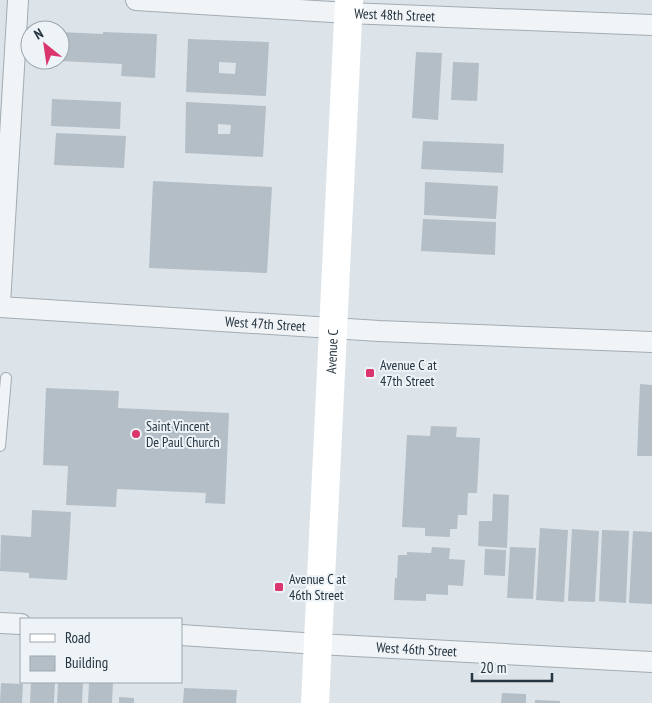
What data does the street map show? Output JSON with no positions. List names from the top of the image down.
{
  "streets": {
    "main road": ["Avenue C"],
    "street": ["West 48th Street", "West 47th Street", "West 46th Street"]
  },
  "crossings": [
    ["West 48th Street", "Avenue C"],
    ["West 47th Street", "Avenue C"],
    ["Avenue C", "West 46th Street"]
  ],
  "places": {
    "transit": ["Avenue C at 47th Street", "Avenue C at 46th Street"],
    "other": ["Saint Vincent De Paul Church"]
  },
  "legend": ["Road", "Building"],
  "scale_bar": "20 m",
  "north": "top left"
}
